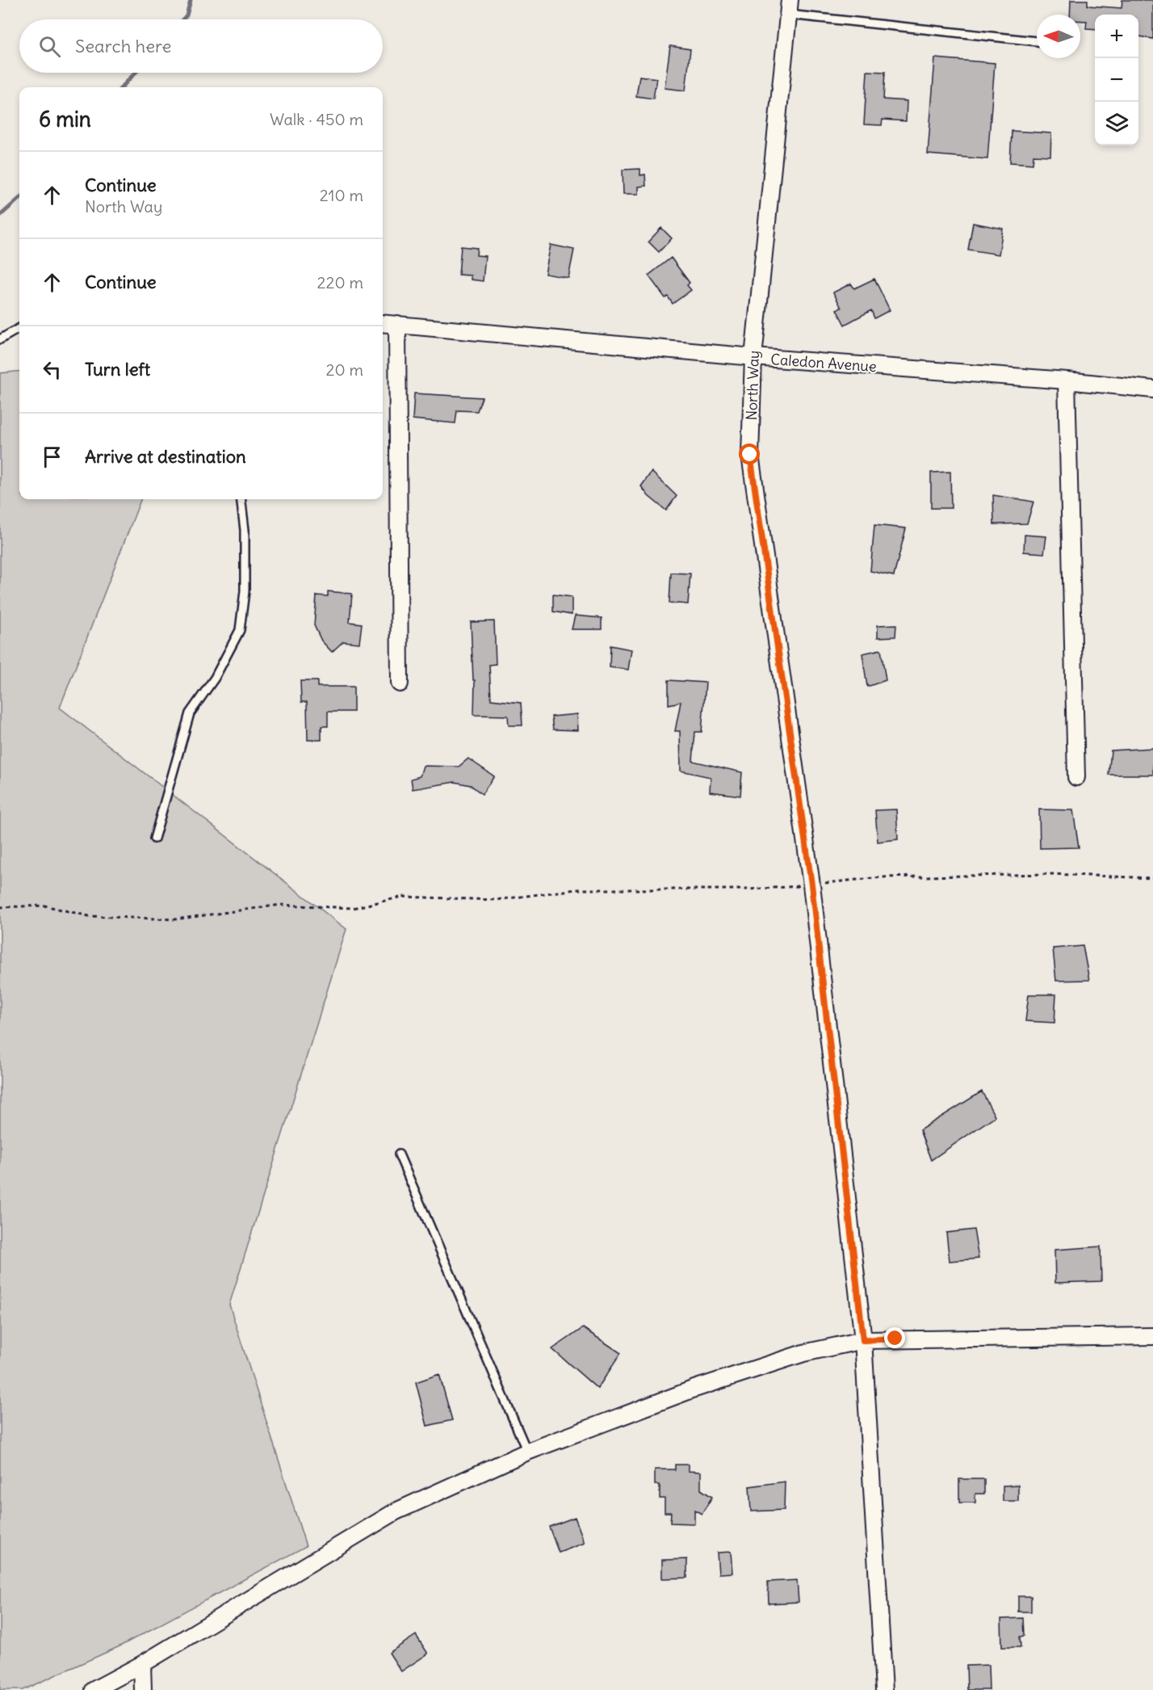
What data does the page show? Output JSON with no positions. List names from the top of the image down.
{
  "streets": {
    "street": ["Caledon Avenue", "North Way"]
  },
  "crossings": [
    ["Caledon Avenue", "North Way"]
  ],
  "north": "left",
  "page": {
    "map_buttons": ["+", "−"],
    "search": "Search here",
    "heading": ["6 min", "Walk · 450 m"],
    "list": [
      ["Continue", "North Way", "210 m"],
      ["Continue", "220 m"],
      ["Turn left", "20 m"],
      "Arrive at destination"
    ]
  }
}
